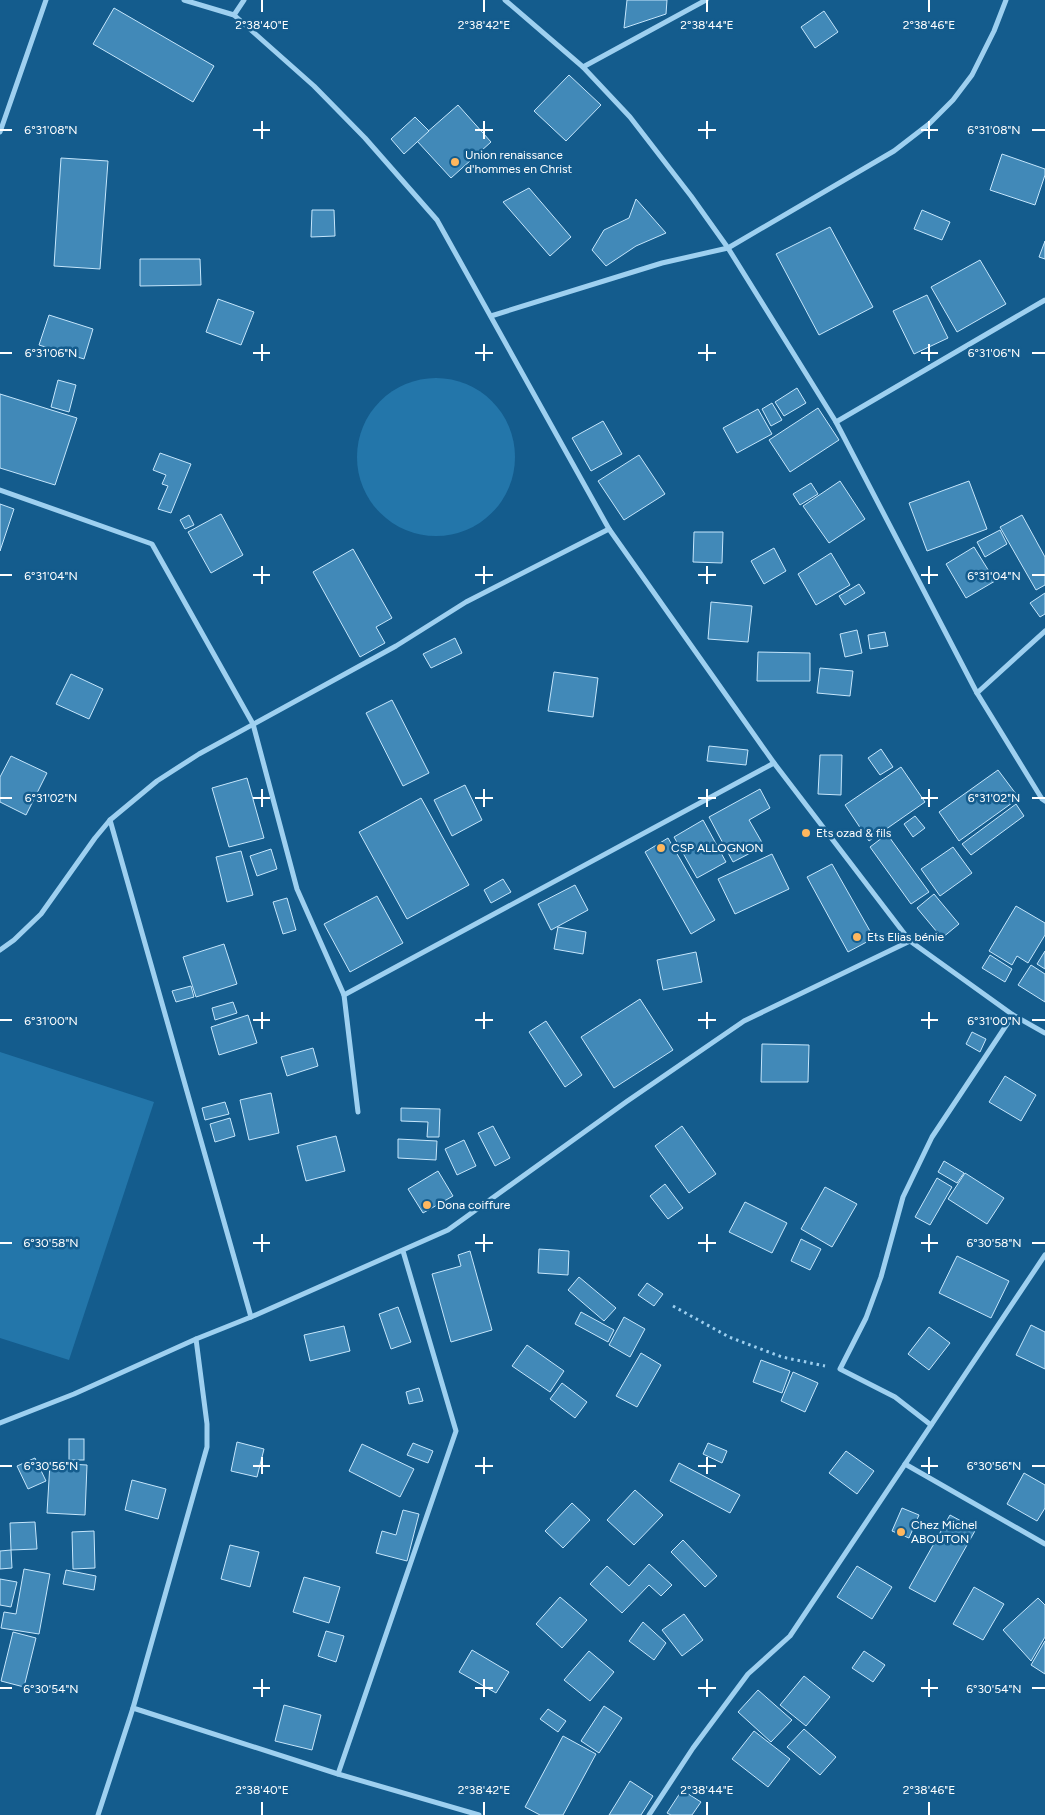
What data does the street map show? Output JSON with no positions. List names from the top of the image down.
{
  "places": [
    "Union renaissance d'hommes en Christ",
    "Ets ozad & fils",
    "CSP ALLOGNON",
    "Ets Elias bénie",
    "Dona coiffure",
    "Chez Michel ABOUTON"
  ],
  "coordinates": [
    "2°38'40\"E",
    "2°38'42\"E",
    "2°38'44\"E",
    "2°38'46\"E",
    "6°31'08\"N",
    "6°31'06\"N",
    "6°31'04\"N",
    "6°31'02\"N",
    "6°31'00\"N",
    "6°30'58\"N",
    "6°30'56\"N",
    "6°30'54\"N"
  ]
}
